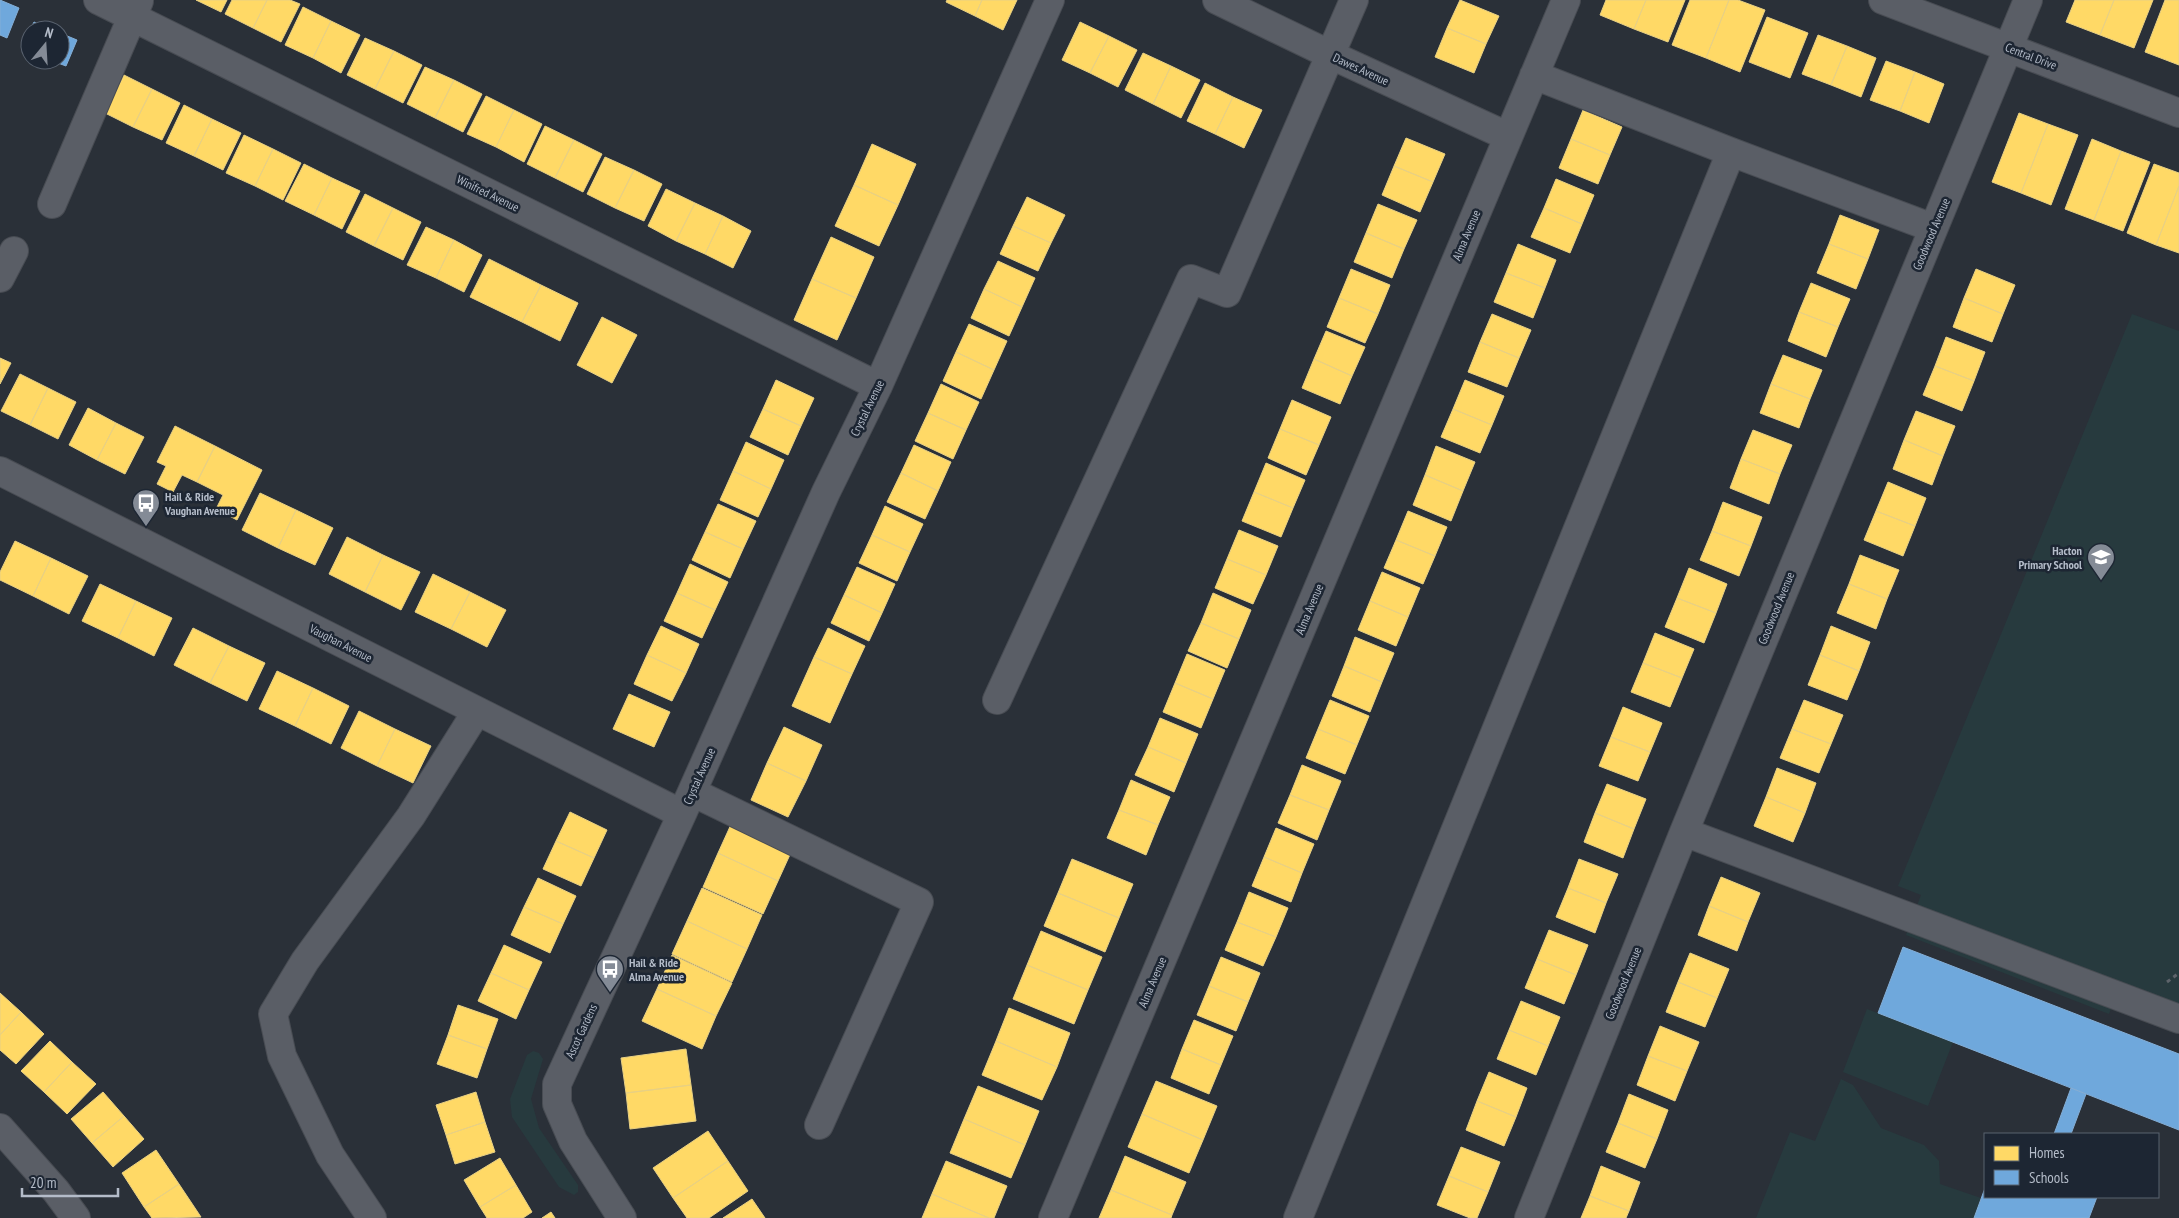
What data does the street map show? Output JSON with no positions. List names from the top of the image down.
{
  "streets": {
    "street": [
      "Central Drive",
      "Dawes Avenue",
      "Winifred Avenue",
      "Goodwood Avenue",
      "Alma Avenue",
      "Crystal Avenue",
      "Vaughan Avenue",
      "Ascot Gardens"
    ]
  },
  "crossings": [
    ["Central Drive", "Goodwood Avenue"],
    ["Dawes Avenue", "Alma Avenue"],
    ["Winifred Avenue", "Crystal Avenue"],
    ["Crystal Avenue", "Vaughan Avenue"],
    ["Crystal Avenue", "Ascot Gardens"],
    ["Vaughan Avenue", "Ascot Gardens"]
  ],
  "places": {
    "bus stop": ["Hail & Ride Vaughan Avenue", "Hail & Ride Alma Avenue"],
    "school or university": ["Hacton Primary School"]
  },
  "legend": ["Homes", "Schools"],
  "scale_bar": "20 m",
  "north": "top"
}
